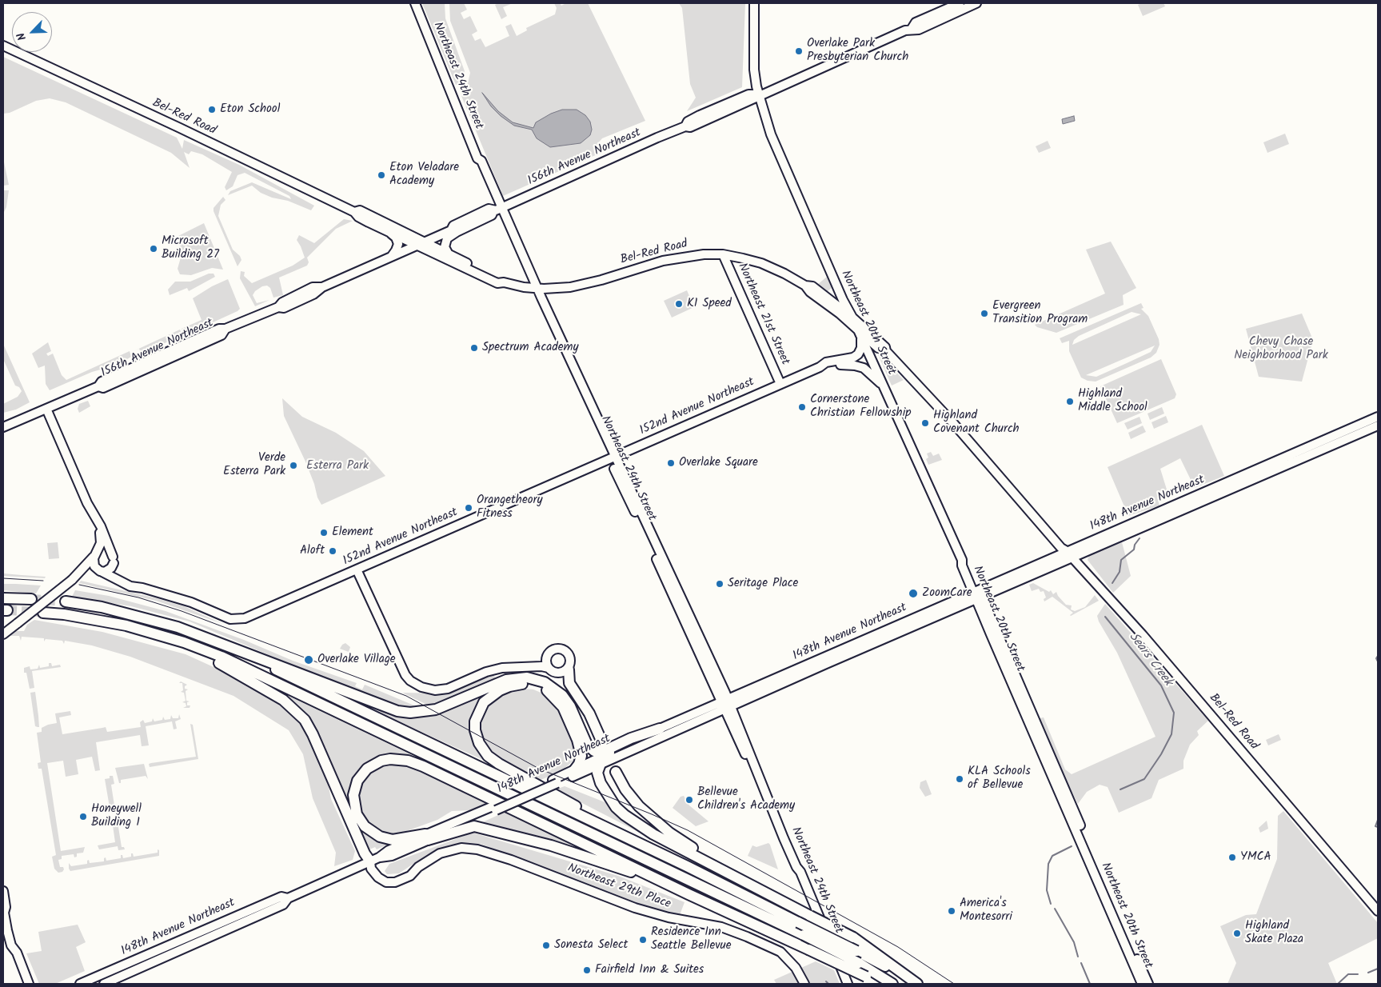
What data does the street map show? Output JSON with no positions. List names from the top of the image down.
{
  "streets": {
    "main road": [
      "Northeast 24th Street",
      "Bel-Red Road",
      "156th Avenue Northeast",
      "Northeast 21st Street",
      "Northeast 20th Street",
      "152nd Avenue Northeast",
      "148th Avenue Northeast",
      "Northeast 29th Place"
    ]
  },
  "crossings": [
    ["Northeast 24th Street", "Bel-Red Road"],
    ["Northeast 24th Street", "156th Avenue Northeast"],
    ["Northeast 24th Street", "152nd Avenue Northeast"],
    ["Northeast 24th Street", "148th Avenue Northeast"],
    ["Bel-Red Road", "156th Avenue Northeast"],
    ["Bel-Red Road", "Northeast 21st Street"],
    ["Bel-Red Road", "Northeast 20th Street"],
    ["Bel-Red Road", "148th Avenue Northeast"],
    ["156th Avenue Northeast", "Northeast 20th Street"],
    ["Northeast 21st Street", "152nd Avenue Northeast"],
    ["Northeast 20th Street", "148th Avenue Northeast"],
    ["148th Avenue Northeast", "Northeast 29th Place"]
  ],
  "water": ["Sears Creek"],
  "parks": ["Chevy Chase Neighborhood Park", "Esterra Park"],
  "places": [
    "Overlake Park Presbyterian Church",
    "Eton School",
    "Eton Veladare Academy",
    "Microsoft Building 27",
    "K1 Speed",
    "Evergreen Transition Program",
    "Spectrum Academy",
    "Highland Middle School",
    "Cornerstone Christian Fellowship",
    "Highland Covenant Church",
    "Overlake Square",
    "Verde Esterra Park",
    "Orangetheory Fitness",
    "Element",
    "Aloft",
    "Seritage Place",
    "ZoomCare",
    "Overlake Village",
    "KLA Schools of Bellevue",
    "Bellevue Children's Academy",
    "Honeywell Building 1",
    "YMCA",
    "America's Montesorri",
    "Highland Skate Plaza",
    "Residence Inn Seattle Bellevue",
    "Sonesta Select",
    "Fairfield Inn & Suites"
  ],
  "north": "bottom left"
}
